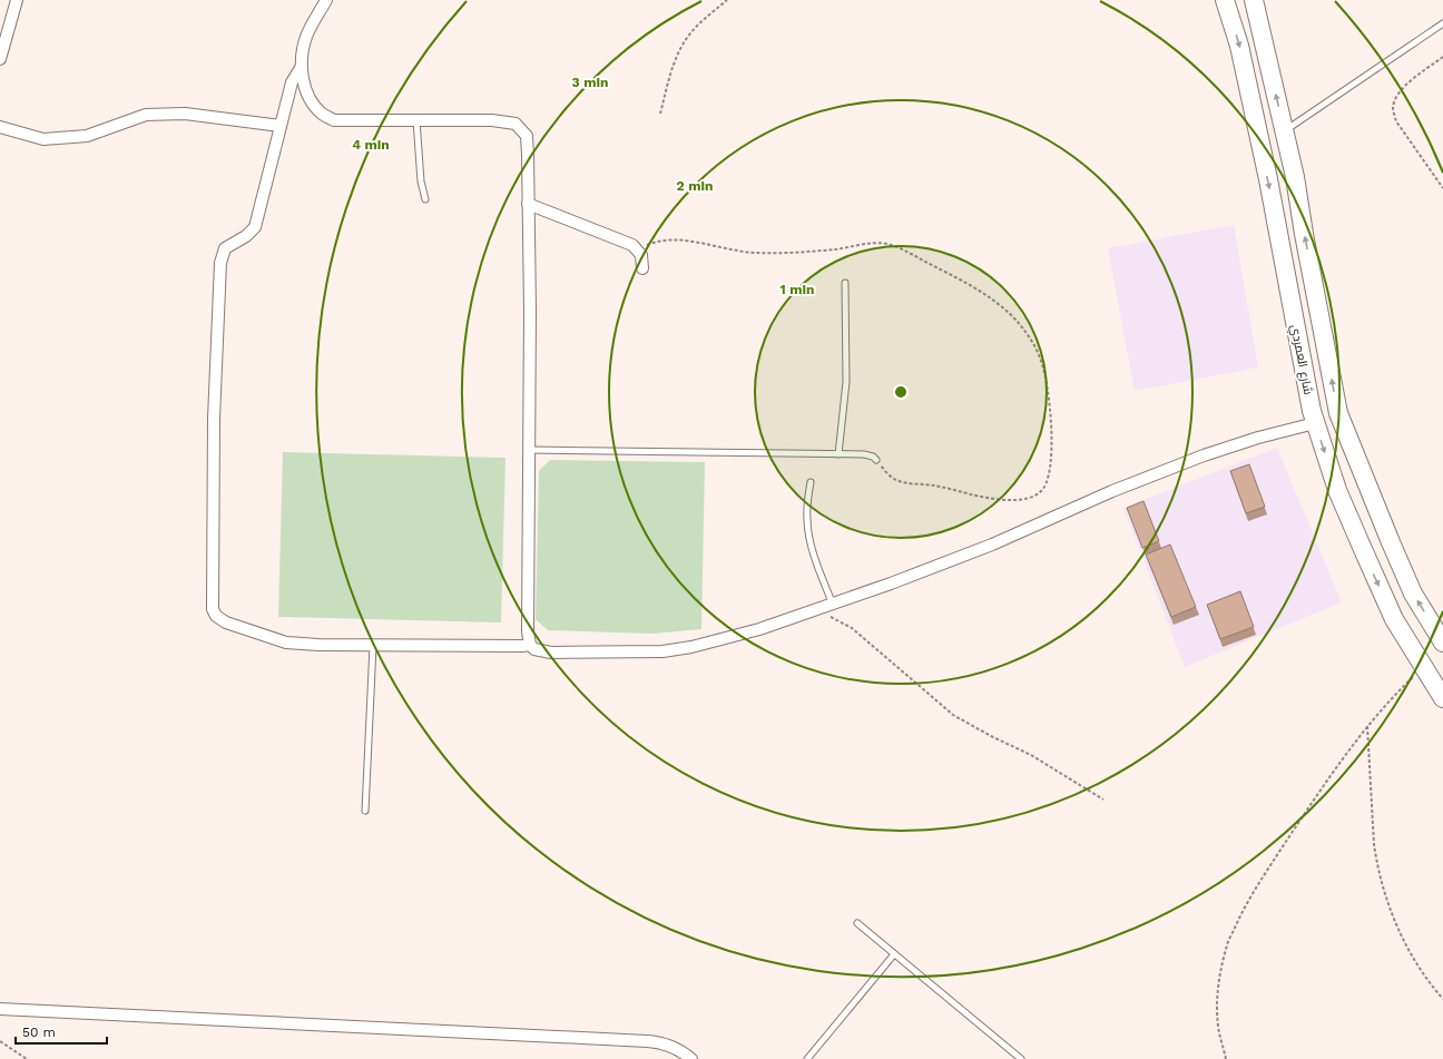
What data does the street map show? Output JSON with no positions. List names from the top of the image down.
{
  "streets": {
    "main road": ["شارع العمردي"]
  },
  "scale_bar": "50 m",
  "rings": [
    "3 min",
    "4 min",
    "2 min",
    "1 min"
  ]
}
